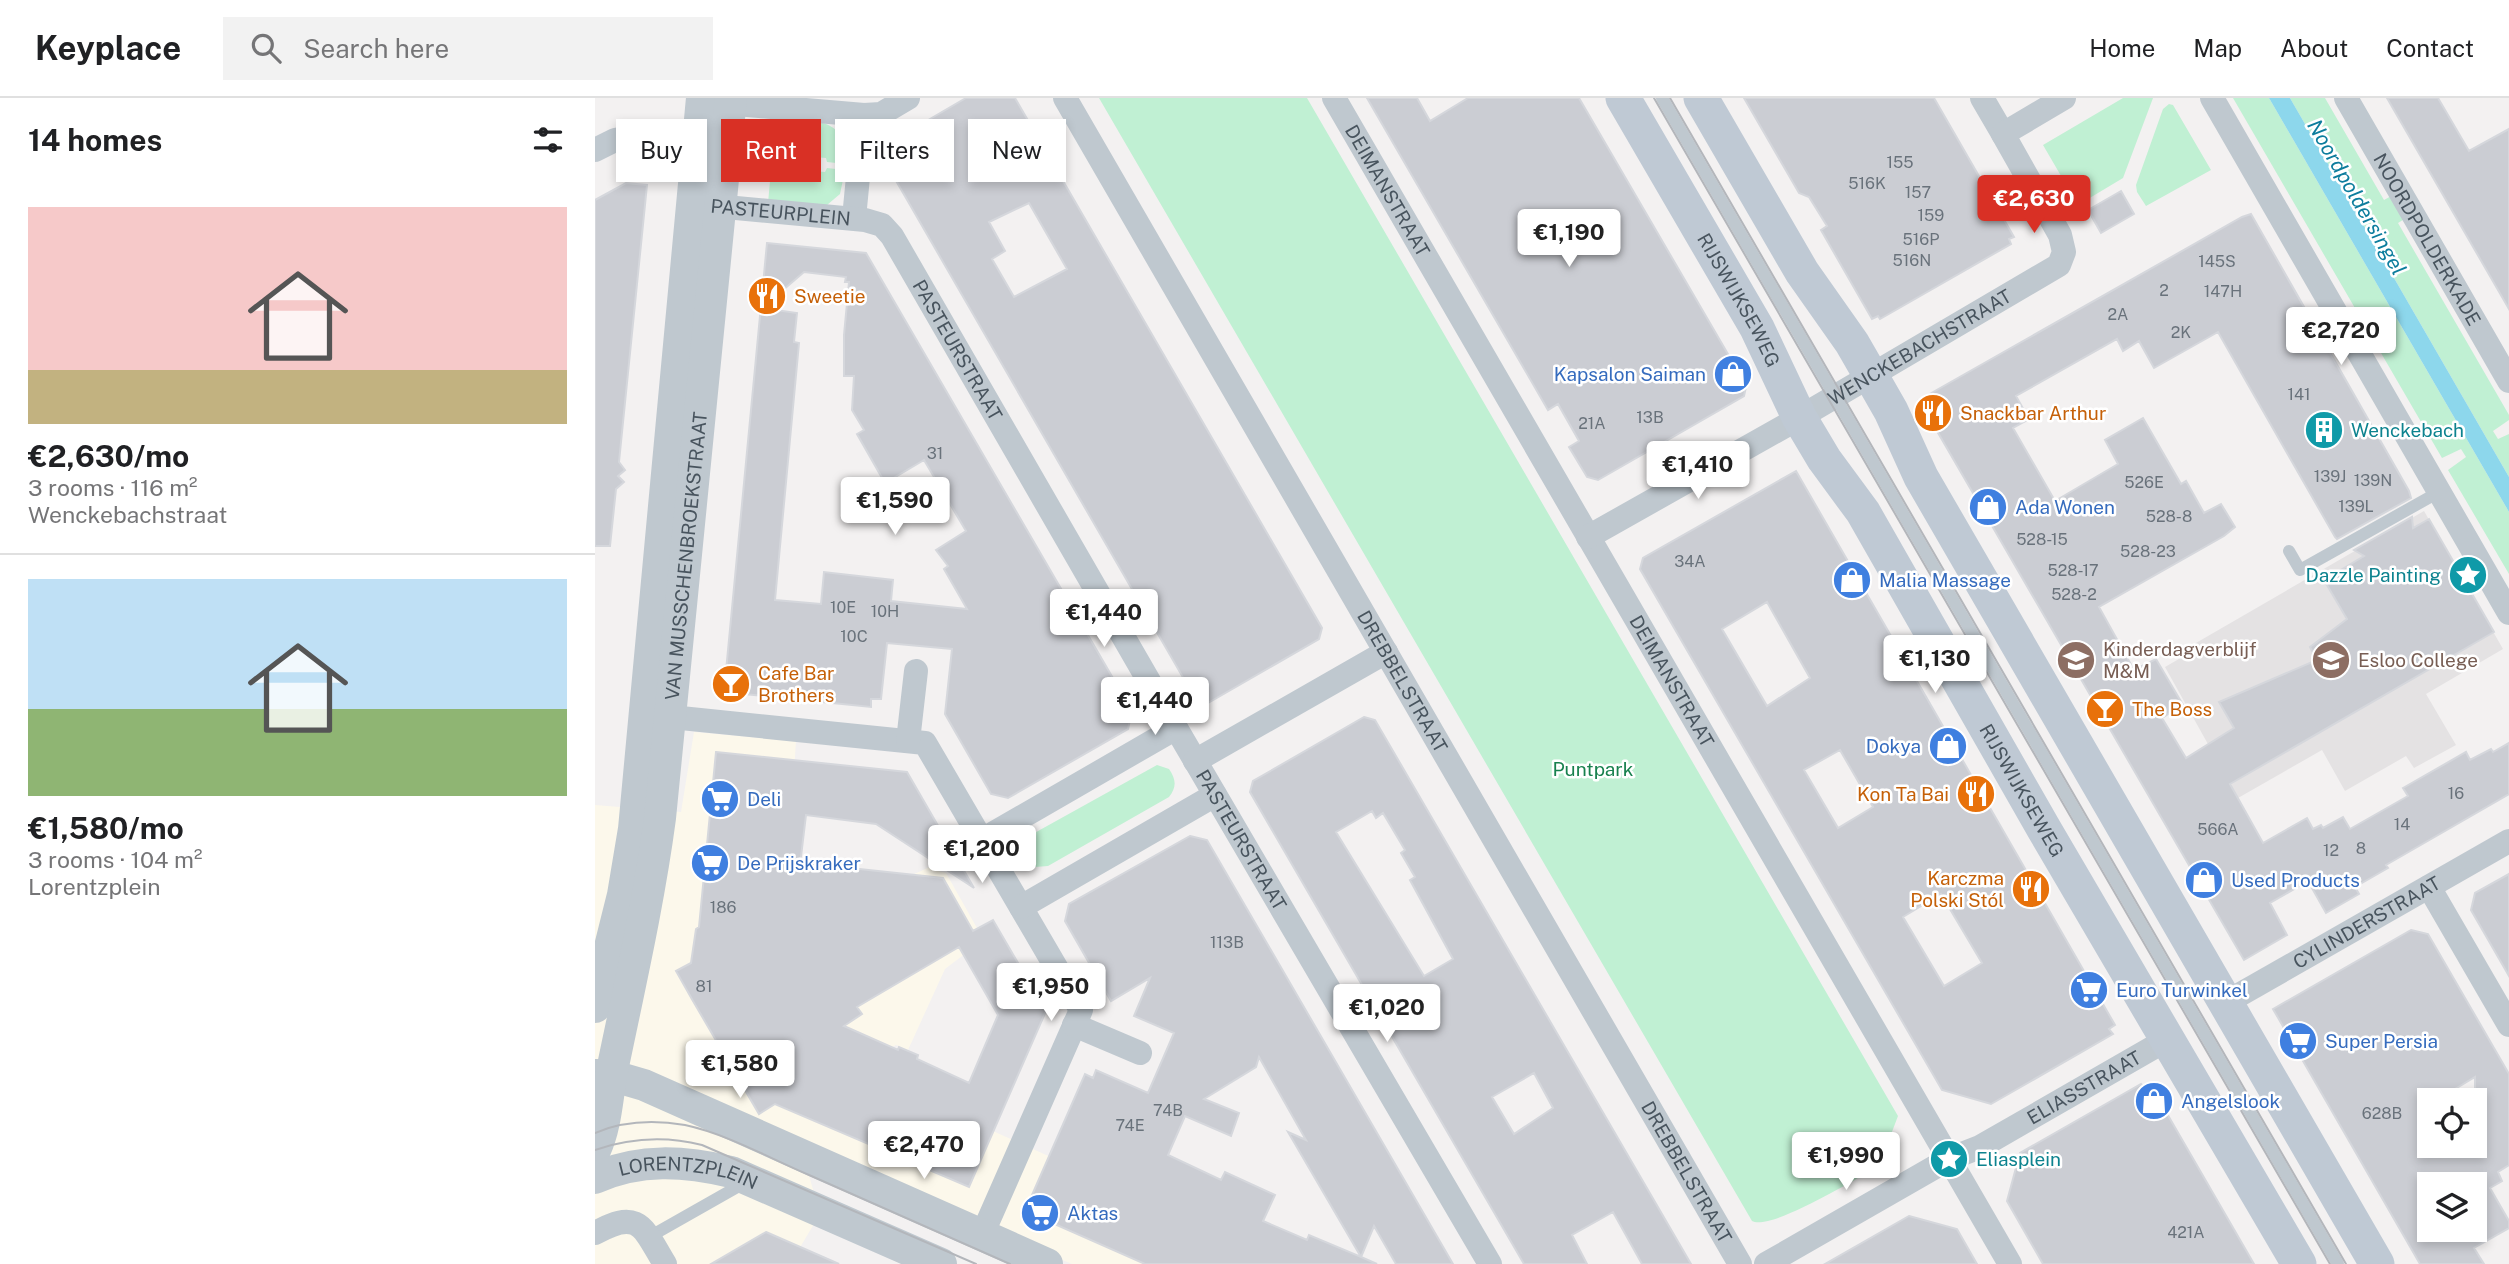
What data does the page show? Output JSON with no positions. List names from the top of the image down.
{
  "streets": {
    "main road": ["RIJSWIJKSEWEG"],
    "street": [
      "DEIMANSTRAAT",
      "PASTEURPLEIN",
      "NOORDPOLDERKADE",
      "WENCKEBACHSTRAAT",
      "PASTEURSTRAAT",
      "VAN MUSSCHENBROEKSTRAAT",
      "DREBBELSTRAAT",
      "CYLINDERSTRAAT",
      "ELIASSTRAAT",
      "LORENTZPLEIN"
    ]
  },
  "crossings": [
    ["DEIMANSTRAAT", "WENCKEBACHSTRAAT"],
    ["DEIMANSTRAAT", "ELIASSTRAAT"],
    ["PASTEURPLEIN", "PASTEURSTRAAT"],
    ["PASTEURPLEIN", "VAN MUSSCHENBROEKSTRAAT"],
    ["RIJSWIJKSEWEG", "WENCKEBACHSTRAAT"],
    ["RIJSWIJKSEWEG", "ELIASSTRAAT"],
    ["VAN MUSSCHENBROEKSTRAAT", "LORENTZPLEIN"]
  ],
  "water": ["Noordpoldersingel"],
  "parks": ["Puntpark"],
  "places": {
    "restaurant": [
      "Sweetie",
      "Snackbar Arthur",
      "Kon Ta Bai",
      "Karczma Polski Stól"
    ],
    "shop": [
      "Kapsalon Saiman",
      "Ada Wonen",
      "Malia Massage",
      "Dokya",
      "Used Products",
      "Angelslook"
    ],
    "building": ["Wenckebach"],
    "place": ["Dazzle Painting", "Eliasplein"],
    "school or university": ["Kinderdagverblijf M&M", "Esloo College"],
    "bar": ["Cafe Bar Brothers", "The Boss"],
    "supermarket": [
      "Deli",
      "De Prijskraker",
      "Euro Turwinkel",
      "Super Persia",
      "Aktas"
    ]
  },
  "house_numbers": [
    "155",
    "516K",
    "157",
    "159",
    "516P",
    "516N",
    "145S",
    "2",
    "147H",
    "2A",
    "2K",
    "141",
    "13B",
    "21A",
    "31",
    "139J",
    "139N",
    "526E",
    "139L",
    "528-8",
    "528-15",
    "528-23",
    "34A",
    "528-17",
    "528-2",
    "10E",
    "10H",
    "10C",
    "16",
    "14",
    "566A",
    "8",
    "12",
    "186",
    "113B",
    "81",
    "74B",
    "628B",
    "74E",
    "421A"
  ],
  "page": {
    "header": "Keyplace",
    "search": "Search here",
    "nav": [
      "Home",
      "Map",
      "About",
      "Contact"
    ],
    "heading": "14 homes",
    "chip": [
      "Buy",
      "Rent",
      "Filters",
      "New"
    ],
    "price": [
      "€2,630",
      "€1,190",
      "€2,720",
      "€1,410",
      "€1,590",
      "€1,440",
      "€1,130",
      "€1,440",
      "€1,200",
      "€1,950",
      "€1,020",
      "€1,580",
      "€2,470",
      "€1,990"
    ],
    "list": [
      {
        "name": "€2,630/mo",
        "note": "3 rooms · 116 m² · Wenckebachstraat"
      },
      {
        "name": "€1,580/mo",
        "note": "3 rooms · 104 m² · Lorentzplein"
      }
    ]
  }
}
